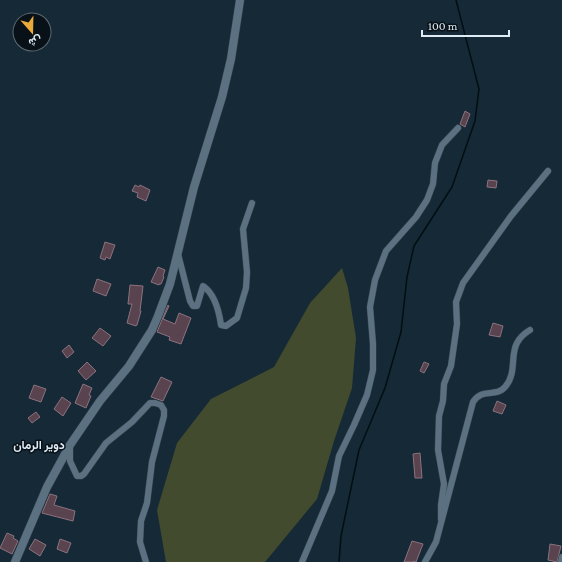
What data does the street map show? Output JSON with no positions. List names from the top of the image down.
{
  "districts": ["دوير الرمان"],
  "scale_bar": "100 m",
  "north": "bottom"
}
